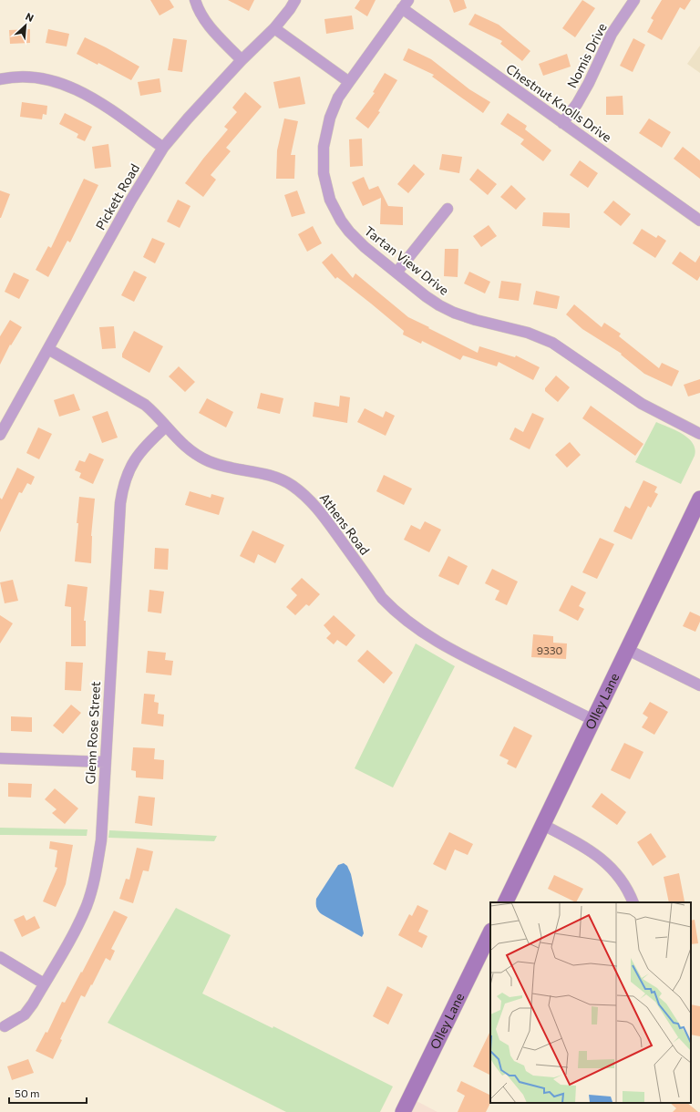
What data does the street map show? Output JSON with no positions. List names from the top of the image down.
{
  "streets": {
    "main road": ["Olley Lane"],
    "street": [
      "Nomis Drive",
      "Chestnut Knolls Drive",
      "Pickett Road",
      "Tartan View Drive",
      "Athens Road",
      "Glenn Rose Street"
    ]
  },
  "crossings": [
    ["Nomis Drive", "Chestnut Knolls Drive"],
    ["Chestnut Knolls Drive", "Tartan View Drive"],
    ["Pickett Road", "Athens Road"],
    ["Athens Road", "Olley Lane"],
    ["Athens Road", "Glenn Rose Street"]
  ],
  "house_numbers": ["9330"],
  "scale_bar": "50 m",
  "north": "top right"
}
